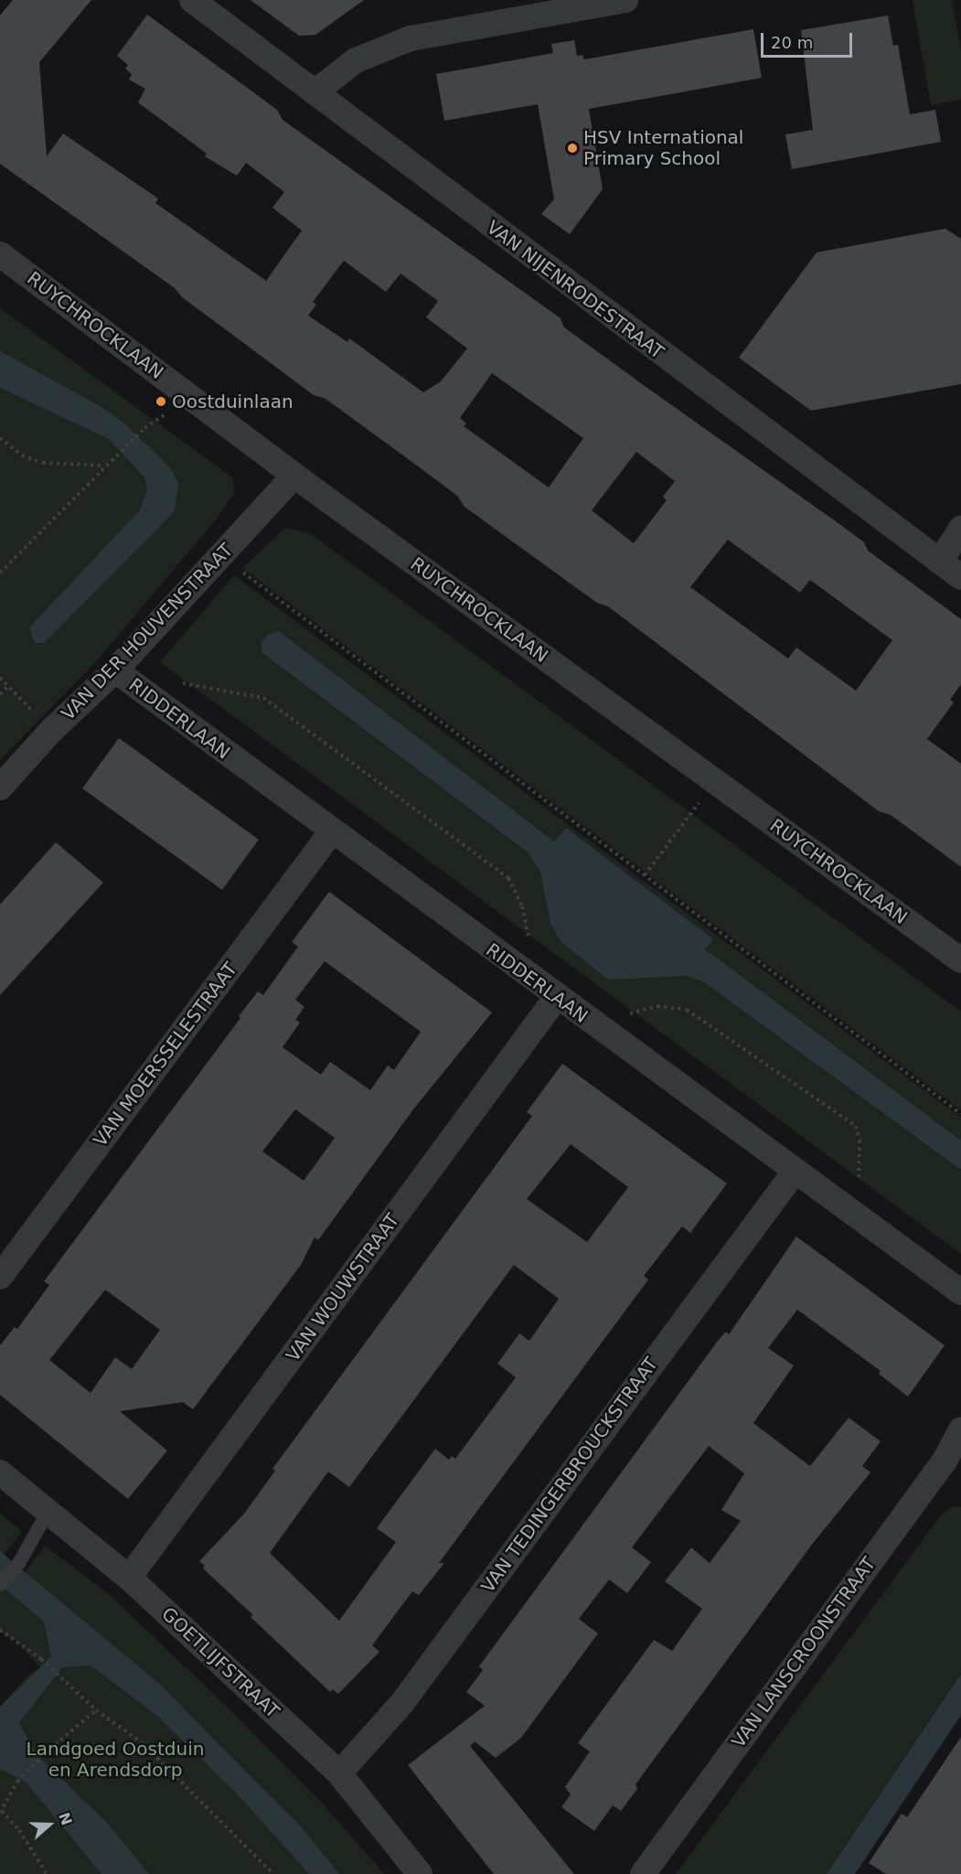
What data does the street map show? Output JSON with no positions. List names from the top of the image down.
{
  "streets": {
    "street": [
      "VAN NIJENRODESTRAAT",
      "RUYCHROCKLAAN",
      "VAN DER HOUVENSTRAAT",
      "RIDDERLAAN",
      "VAN MOERSSELESTRAAT",
      "VAN WOUWSTRAAT",
      "VAN TEDINGERBROUCKSTRAAT",
      "VAN LANSCROONSTRAAT",
      "GOETLIJFSTRAAT"
    ]
  },
  "crossings": [
    ["RUYCHROCKLAAN", "VAN DER HOUVENSTRAAT"],
    ["VAN DER HOUVENSTRAAT", "RIDDERLAAN"],
    ["RIDDERLAAN", "VAN MOERSSELESTRAAT"],
    ["RIDDERLAAN", "VAN WOUWSTRAAT"],
    ["RIDDERLAAN", "VAN TEDINGERBROUCKSTRAAT"],
    ["VAN WOUWSTRAAT", "GOETLIJFSTRAAT"],
    ["VAN TEDINGERBROUCKSTRAAT", "GOETLIJFSTRAAT"]
  ],
  "parks": ["Landgoed Oostduin en Arendsdorp"],
  "places": ["HSV International Primary School", "Oostduinlaan"],
  "scale_bar": "20 m",
  "north": "right"
}
